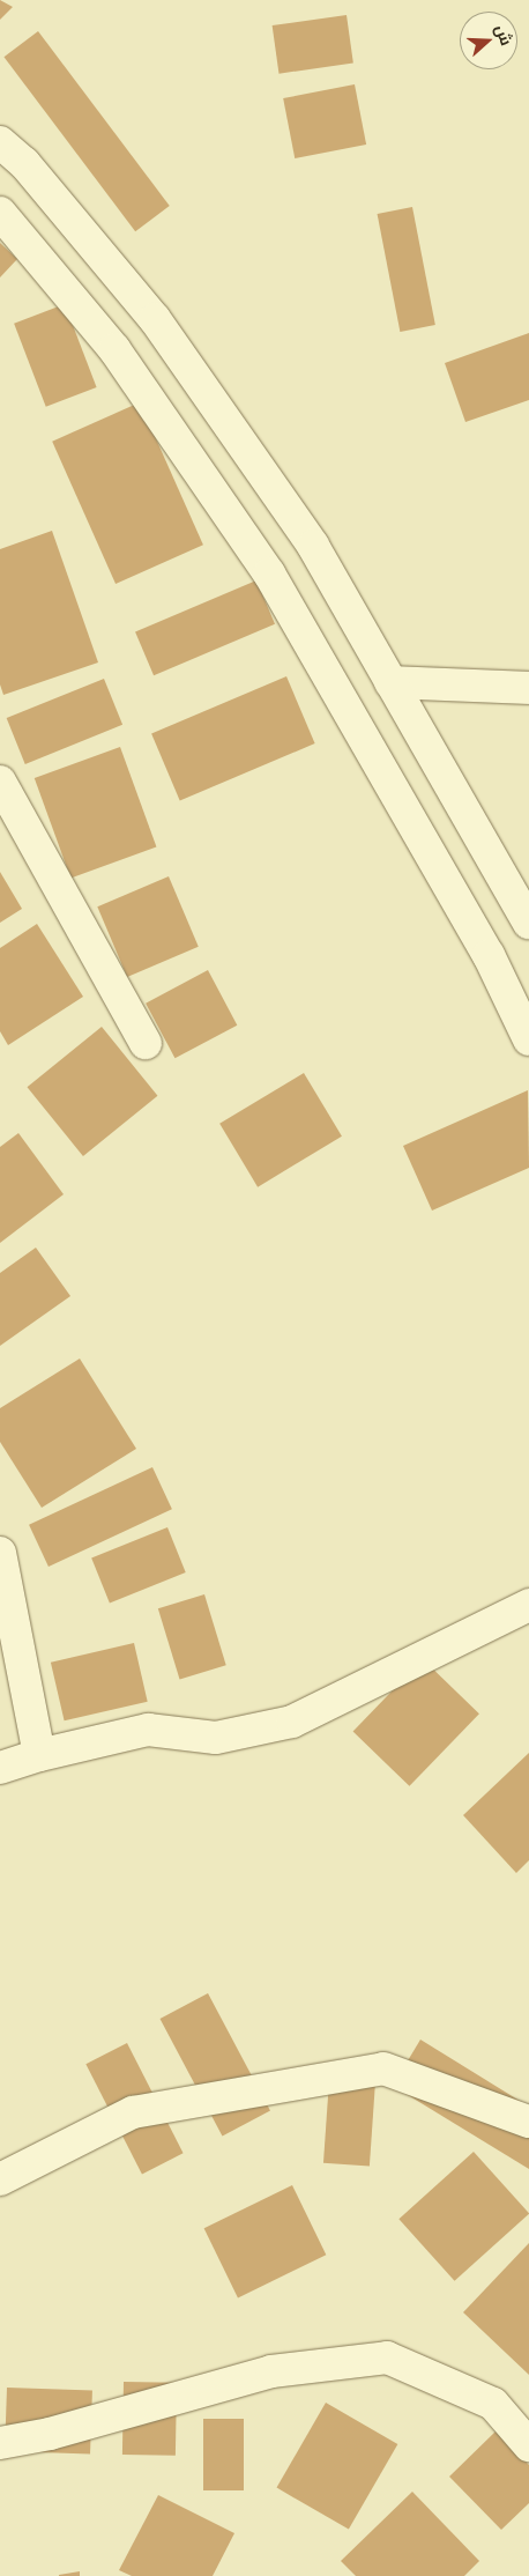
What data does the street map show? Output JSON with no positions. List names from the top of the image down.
{
  "north": "right"
}
